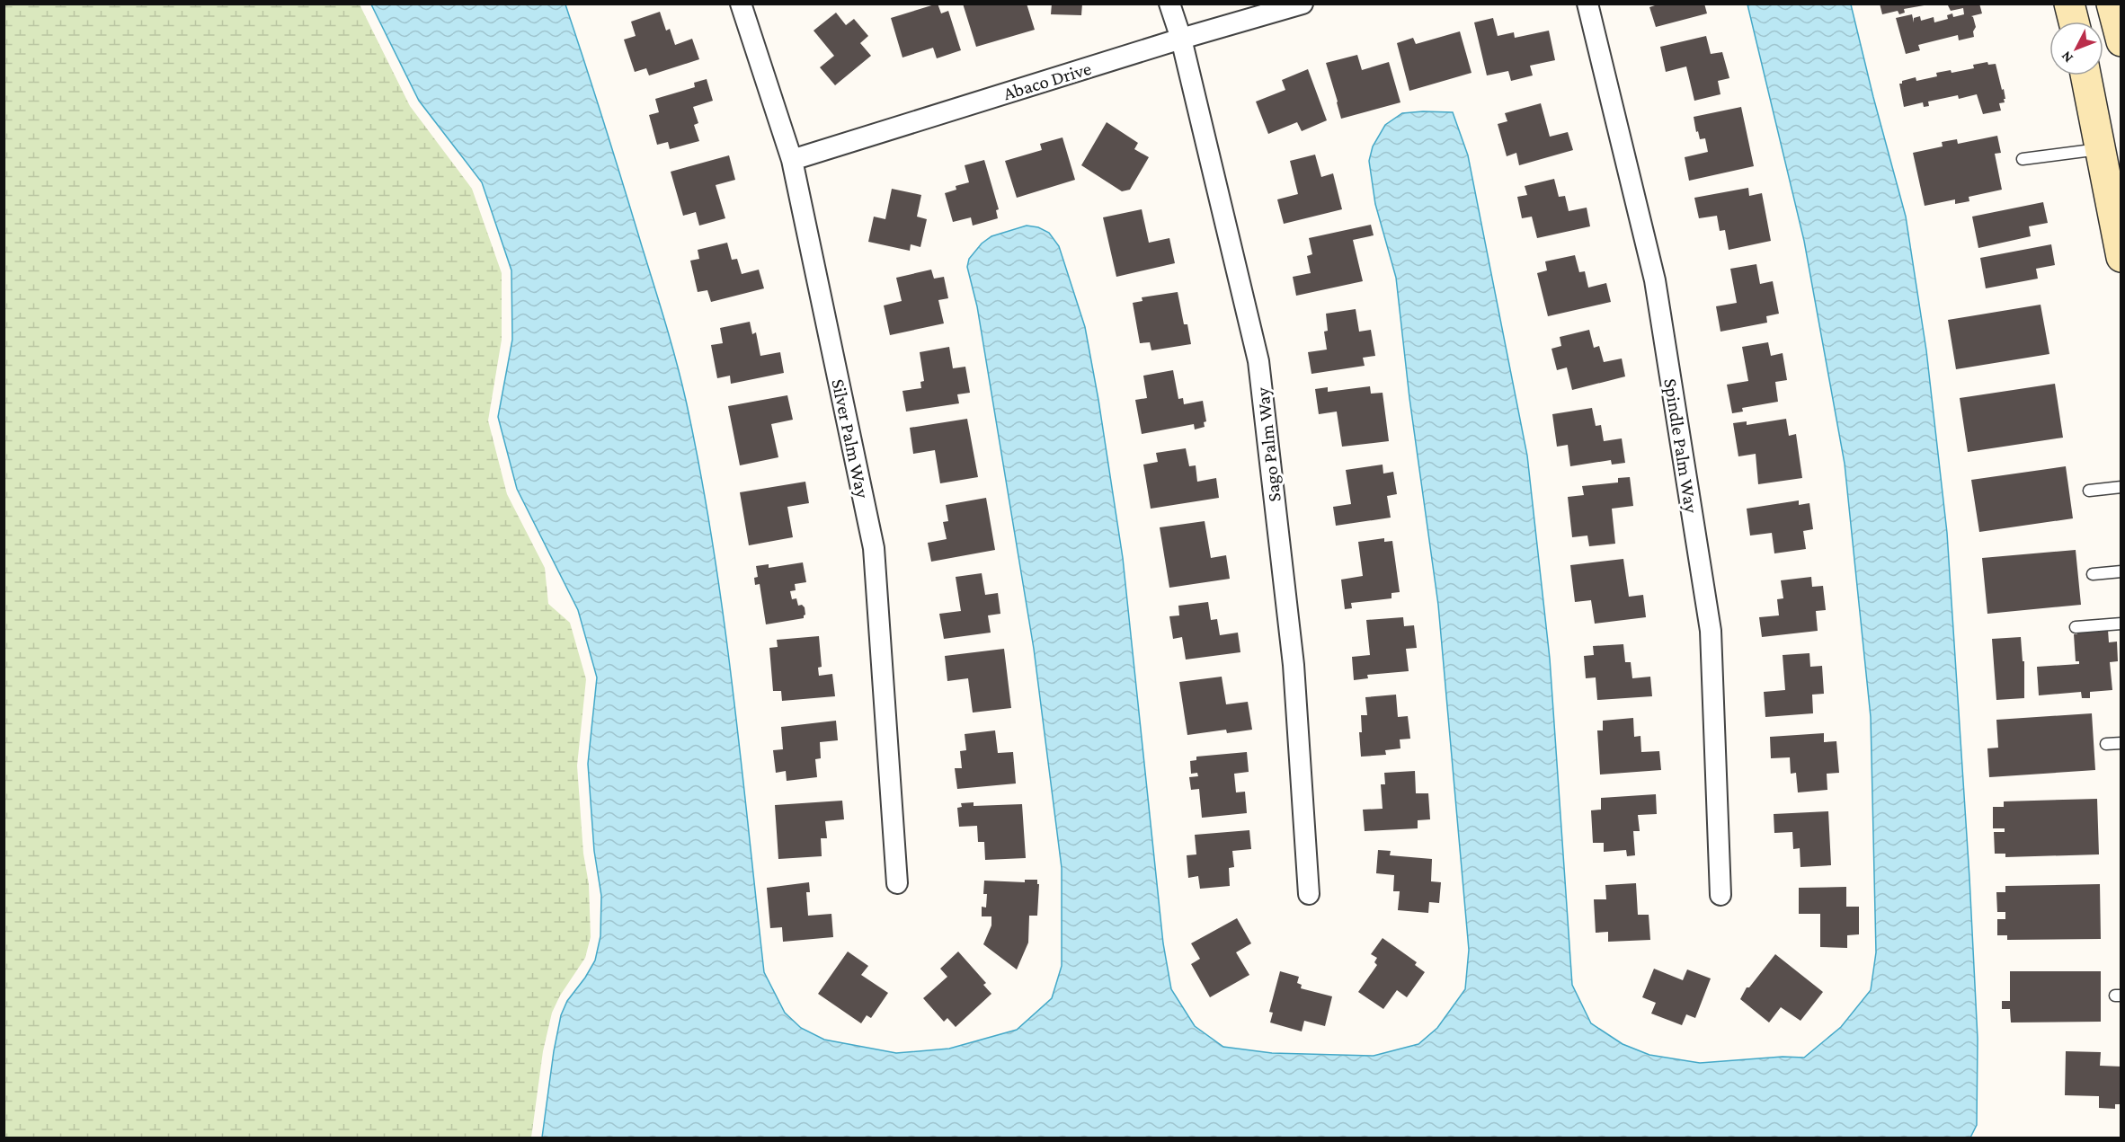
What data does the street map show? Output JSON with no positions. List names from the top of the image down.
{
  "streets": {
    "street": [
      "Abaco Drive",
      "Silver Palm Way",
      "Sago Palm Way",
      "Spindle Palm Way"
    ]
  },
  "crossings": [
    ["Abaco Drive", "Silver Palm Way"],
    ["Abaco Drive", "Sago Palm Way"]
  ],
  "north": "bottom left"
}
